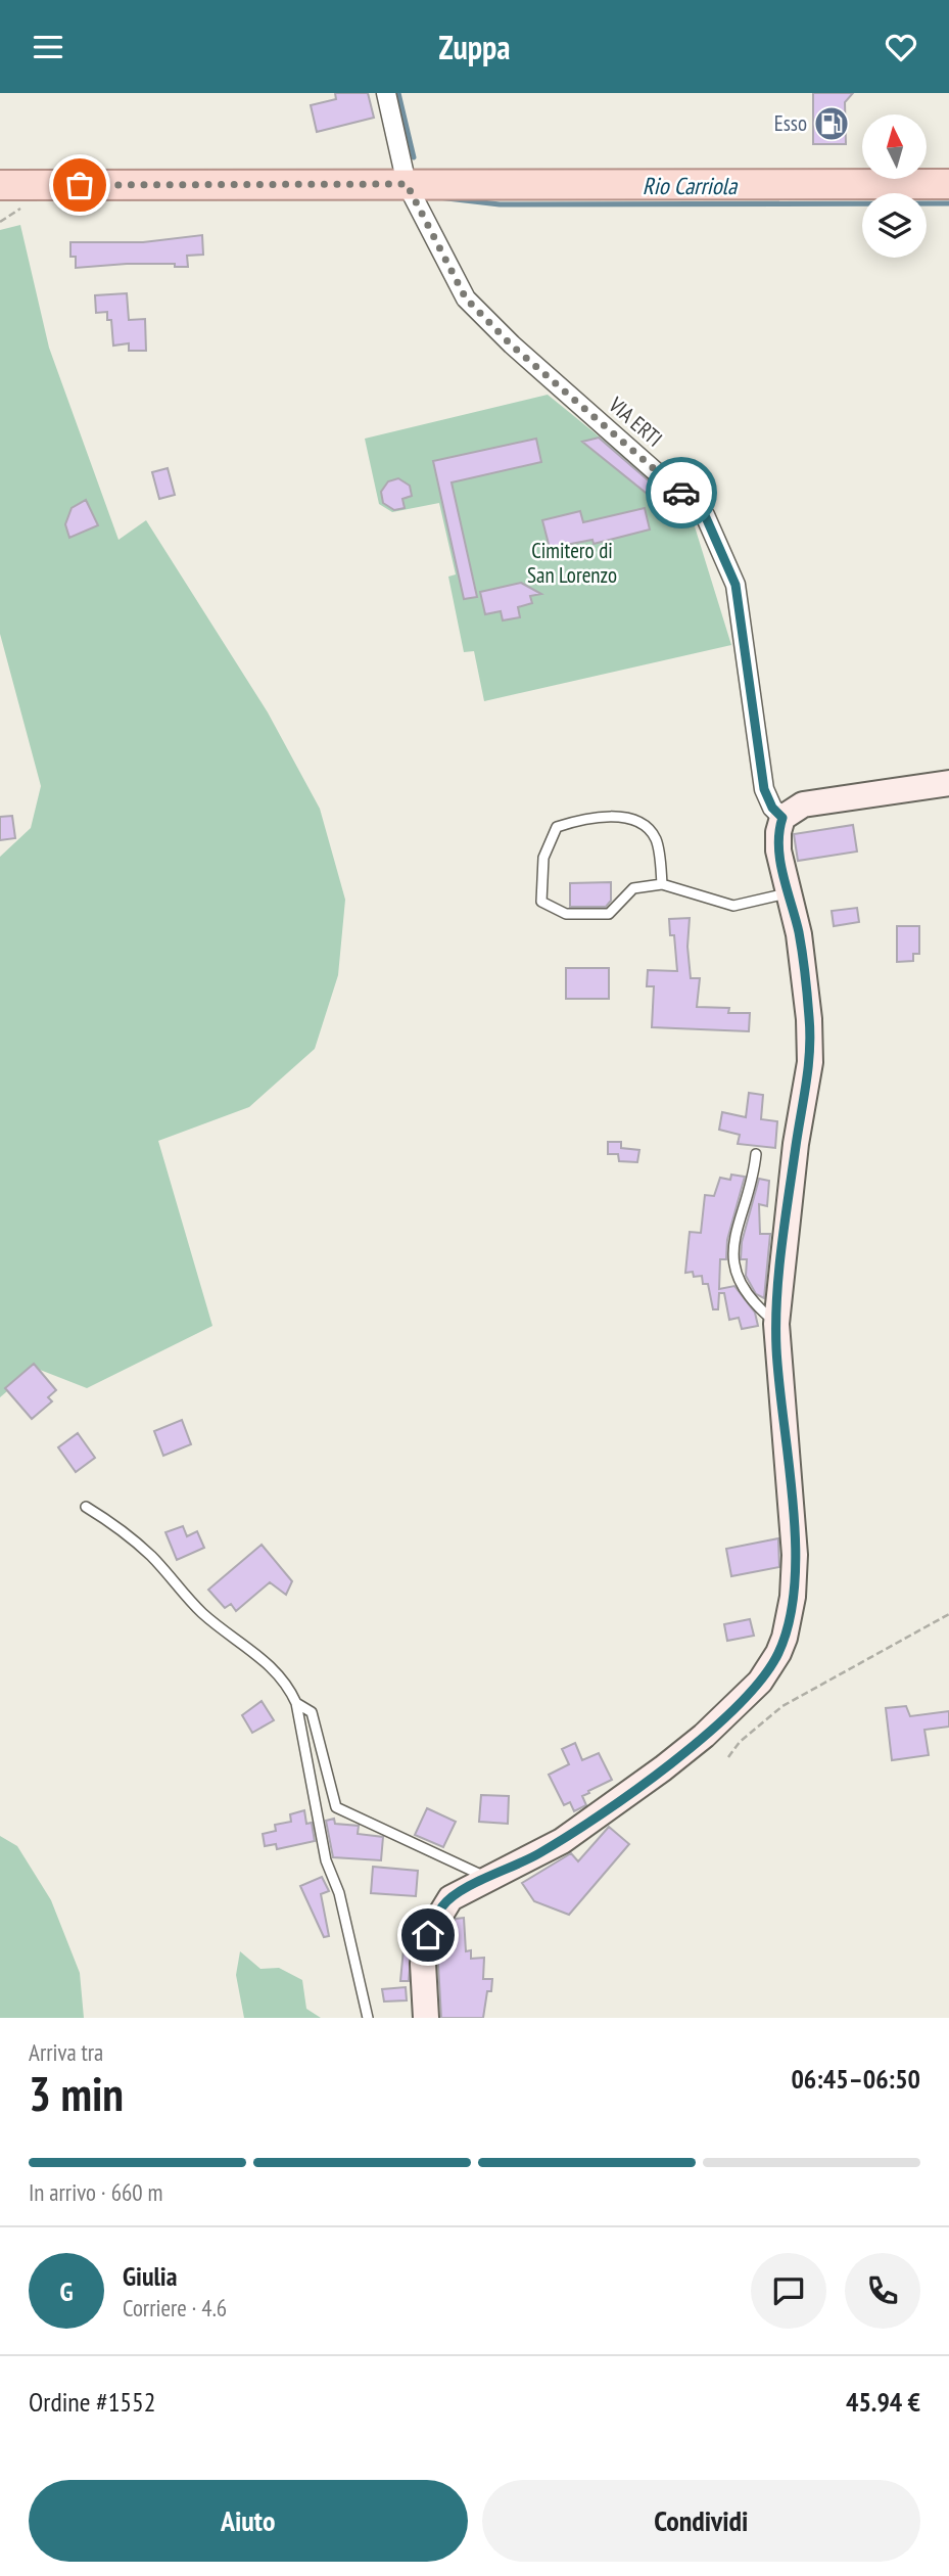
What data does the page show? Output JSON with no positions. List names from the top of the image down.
{
  "streets": {
    "street": ["VIA ERTI"]
  },
  "water": ["Rio Carriola"],
  "parks": ["Cimitero di San Lorenzo"],
  "places": {
    "fuel station": ["Esso"]
  },
  "north": "top",
  "page": {
    "header": "Zuppa",
    "heading": ["3 min", "Arriva tra", "06:45–06:50"],
    "panel": [
      "Giulia",
      "Corriere · 4.6",
      "Ordine #1552",
      "45.94 €"
    ],
    "bar": "In arrivo · 660 m",
    "round": "G",
    "buttons": ["Aiuto", "Condividi"]
  }
}
